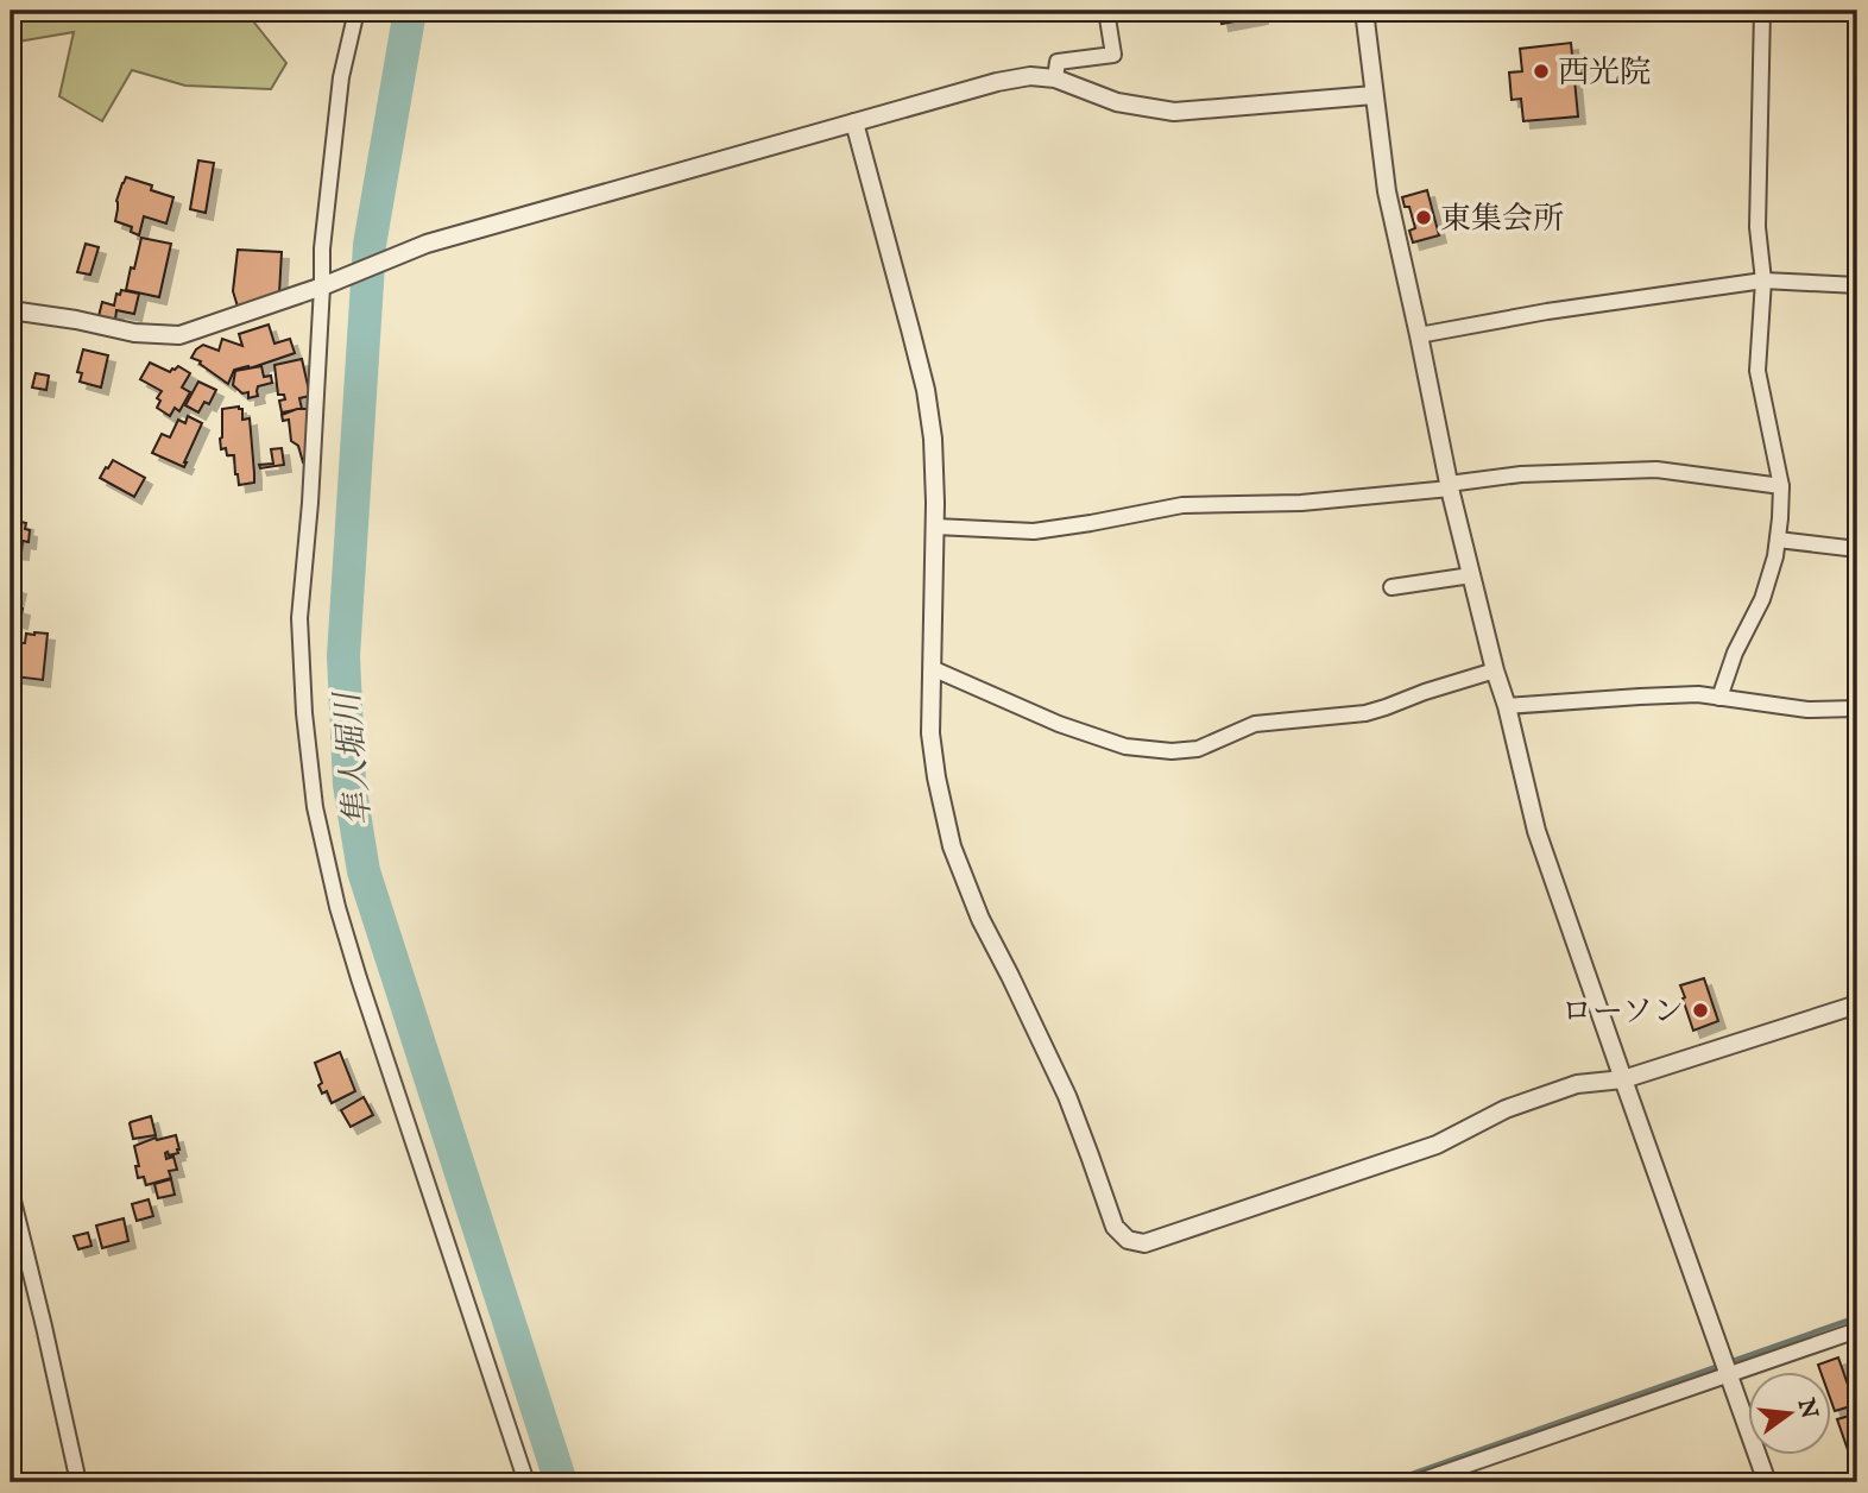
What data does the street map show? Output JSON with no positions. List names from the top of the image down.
{
  "water": ["隼人堀川"],
  "places": ["西光院", "東集会所", "ローソン"],
  "north": "right"
}
